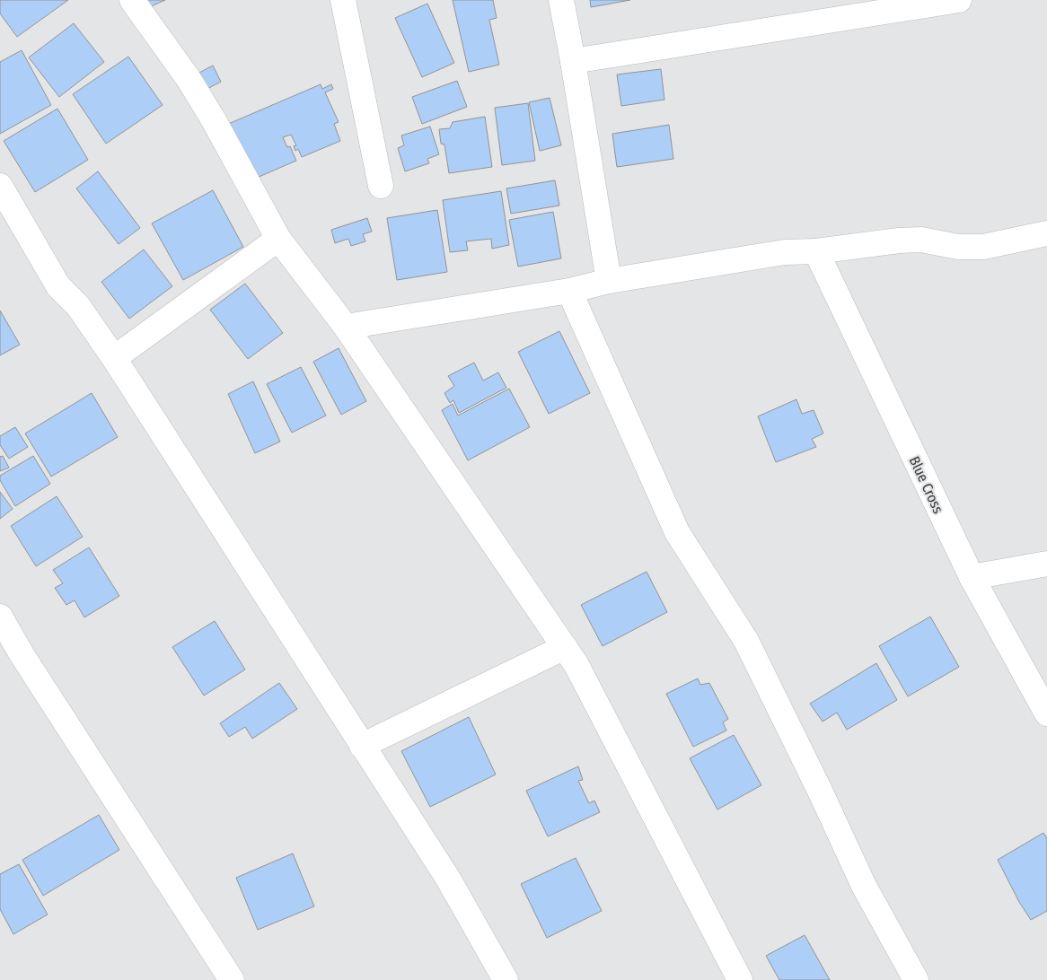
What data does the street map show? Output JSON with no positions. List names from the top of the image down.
{
  "streets": {
    "street": ["Blue Cross"]
  }
}
